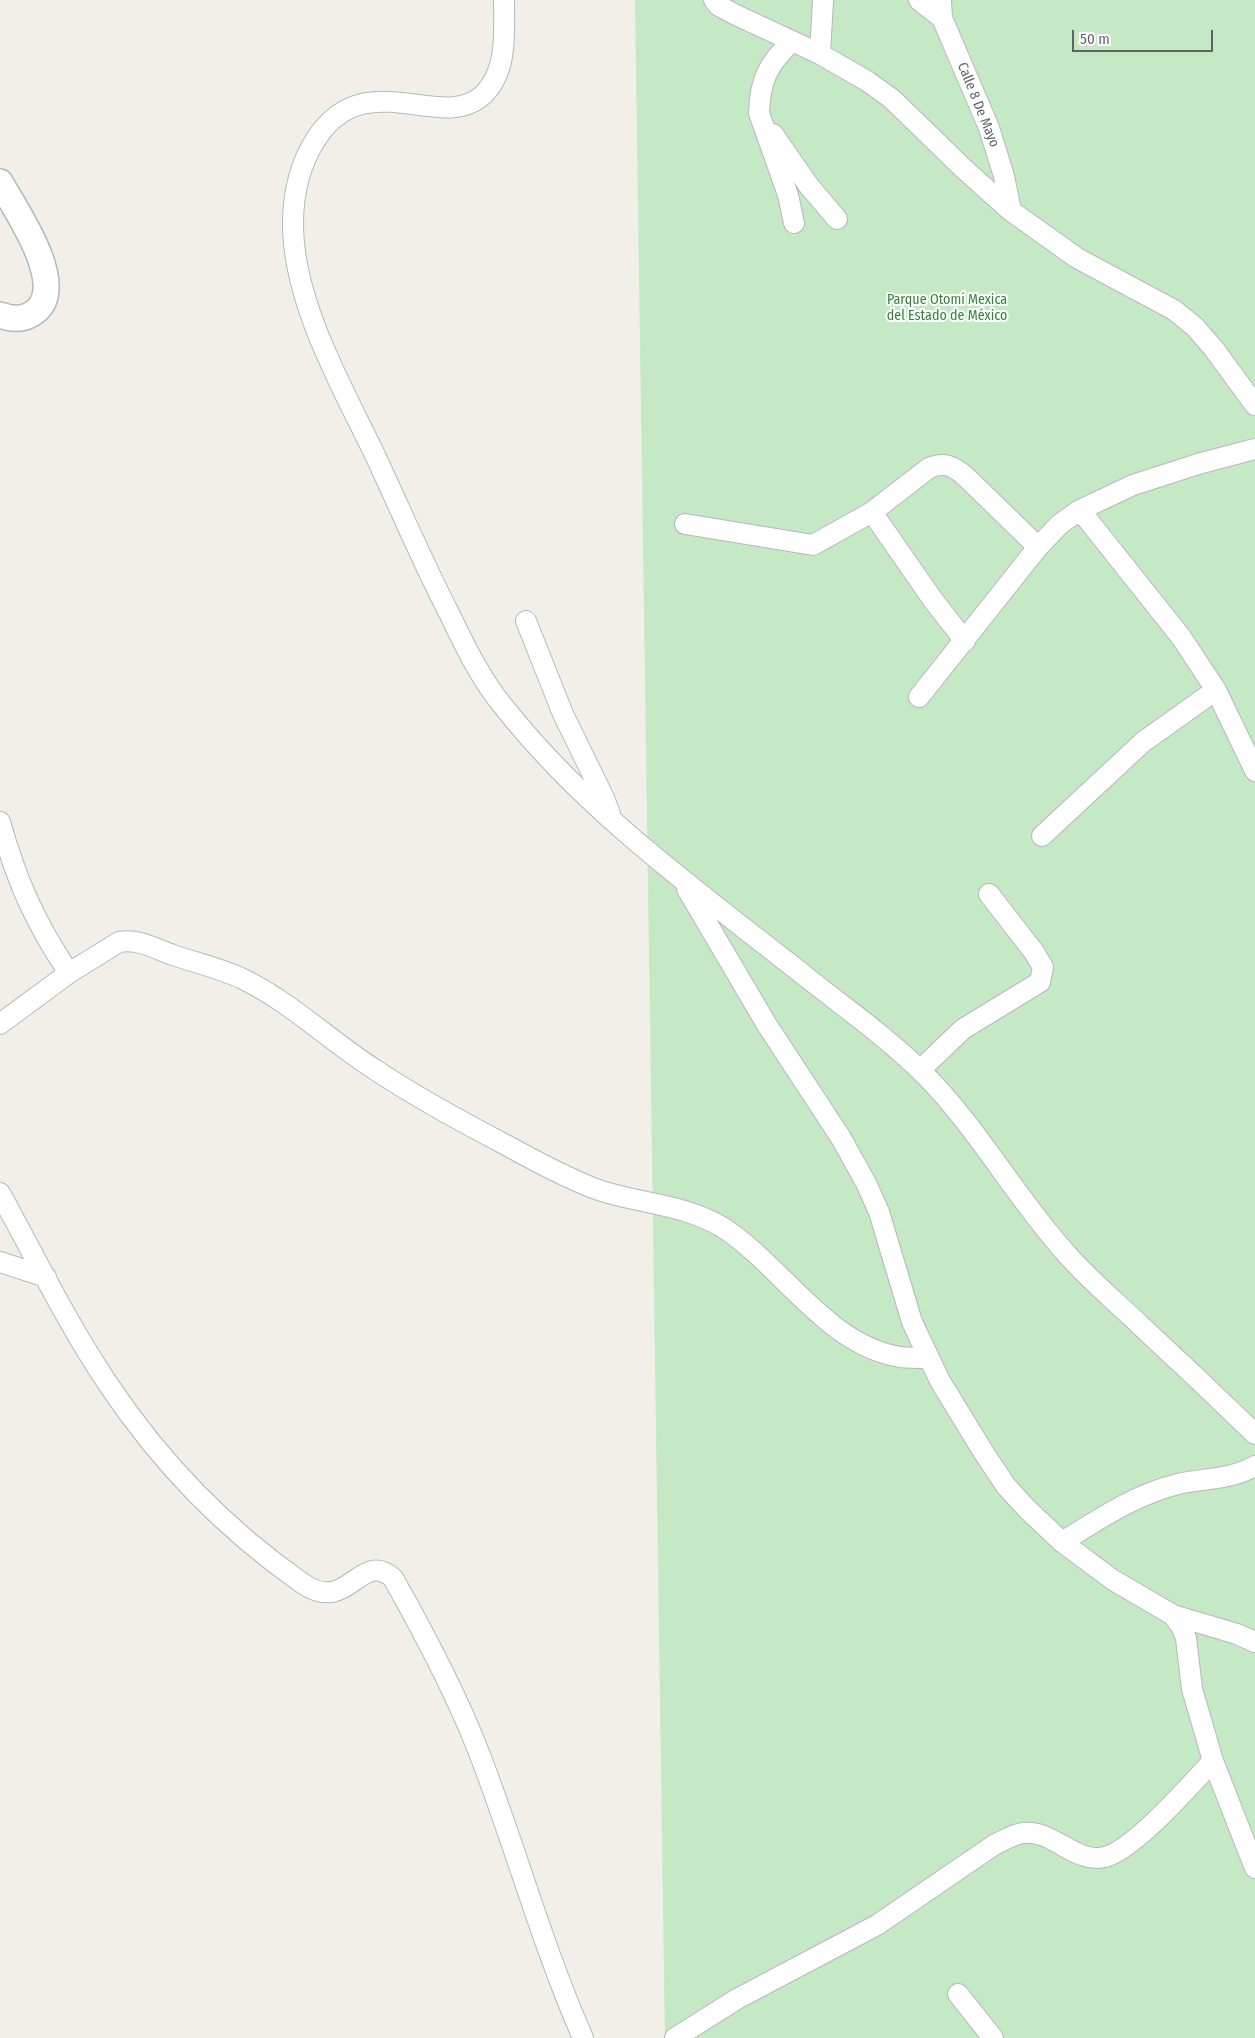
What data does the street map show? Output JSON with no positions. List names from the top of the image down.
{
  "streets": {
    "street": ["Calle 8 De Mayo"]
  },
  "parks": ["Parque Otomí Mexica del Estado de México"],
  "scale_bar": "50 m"
}
